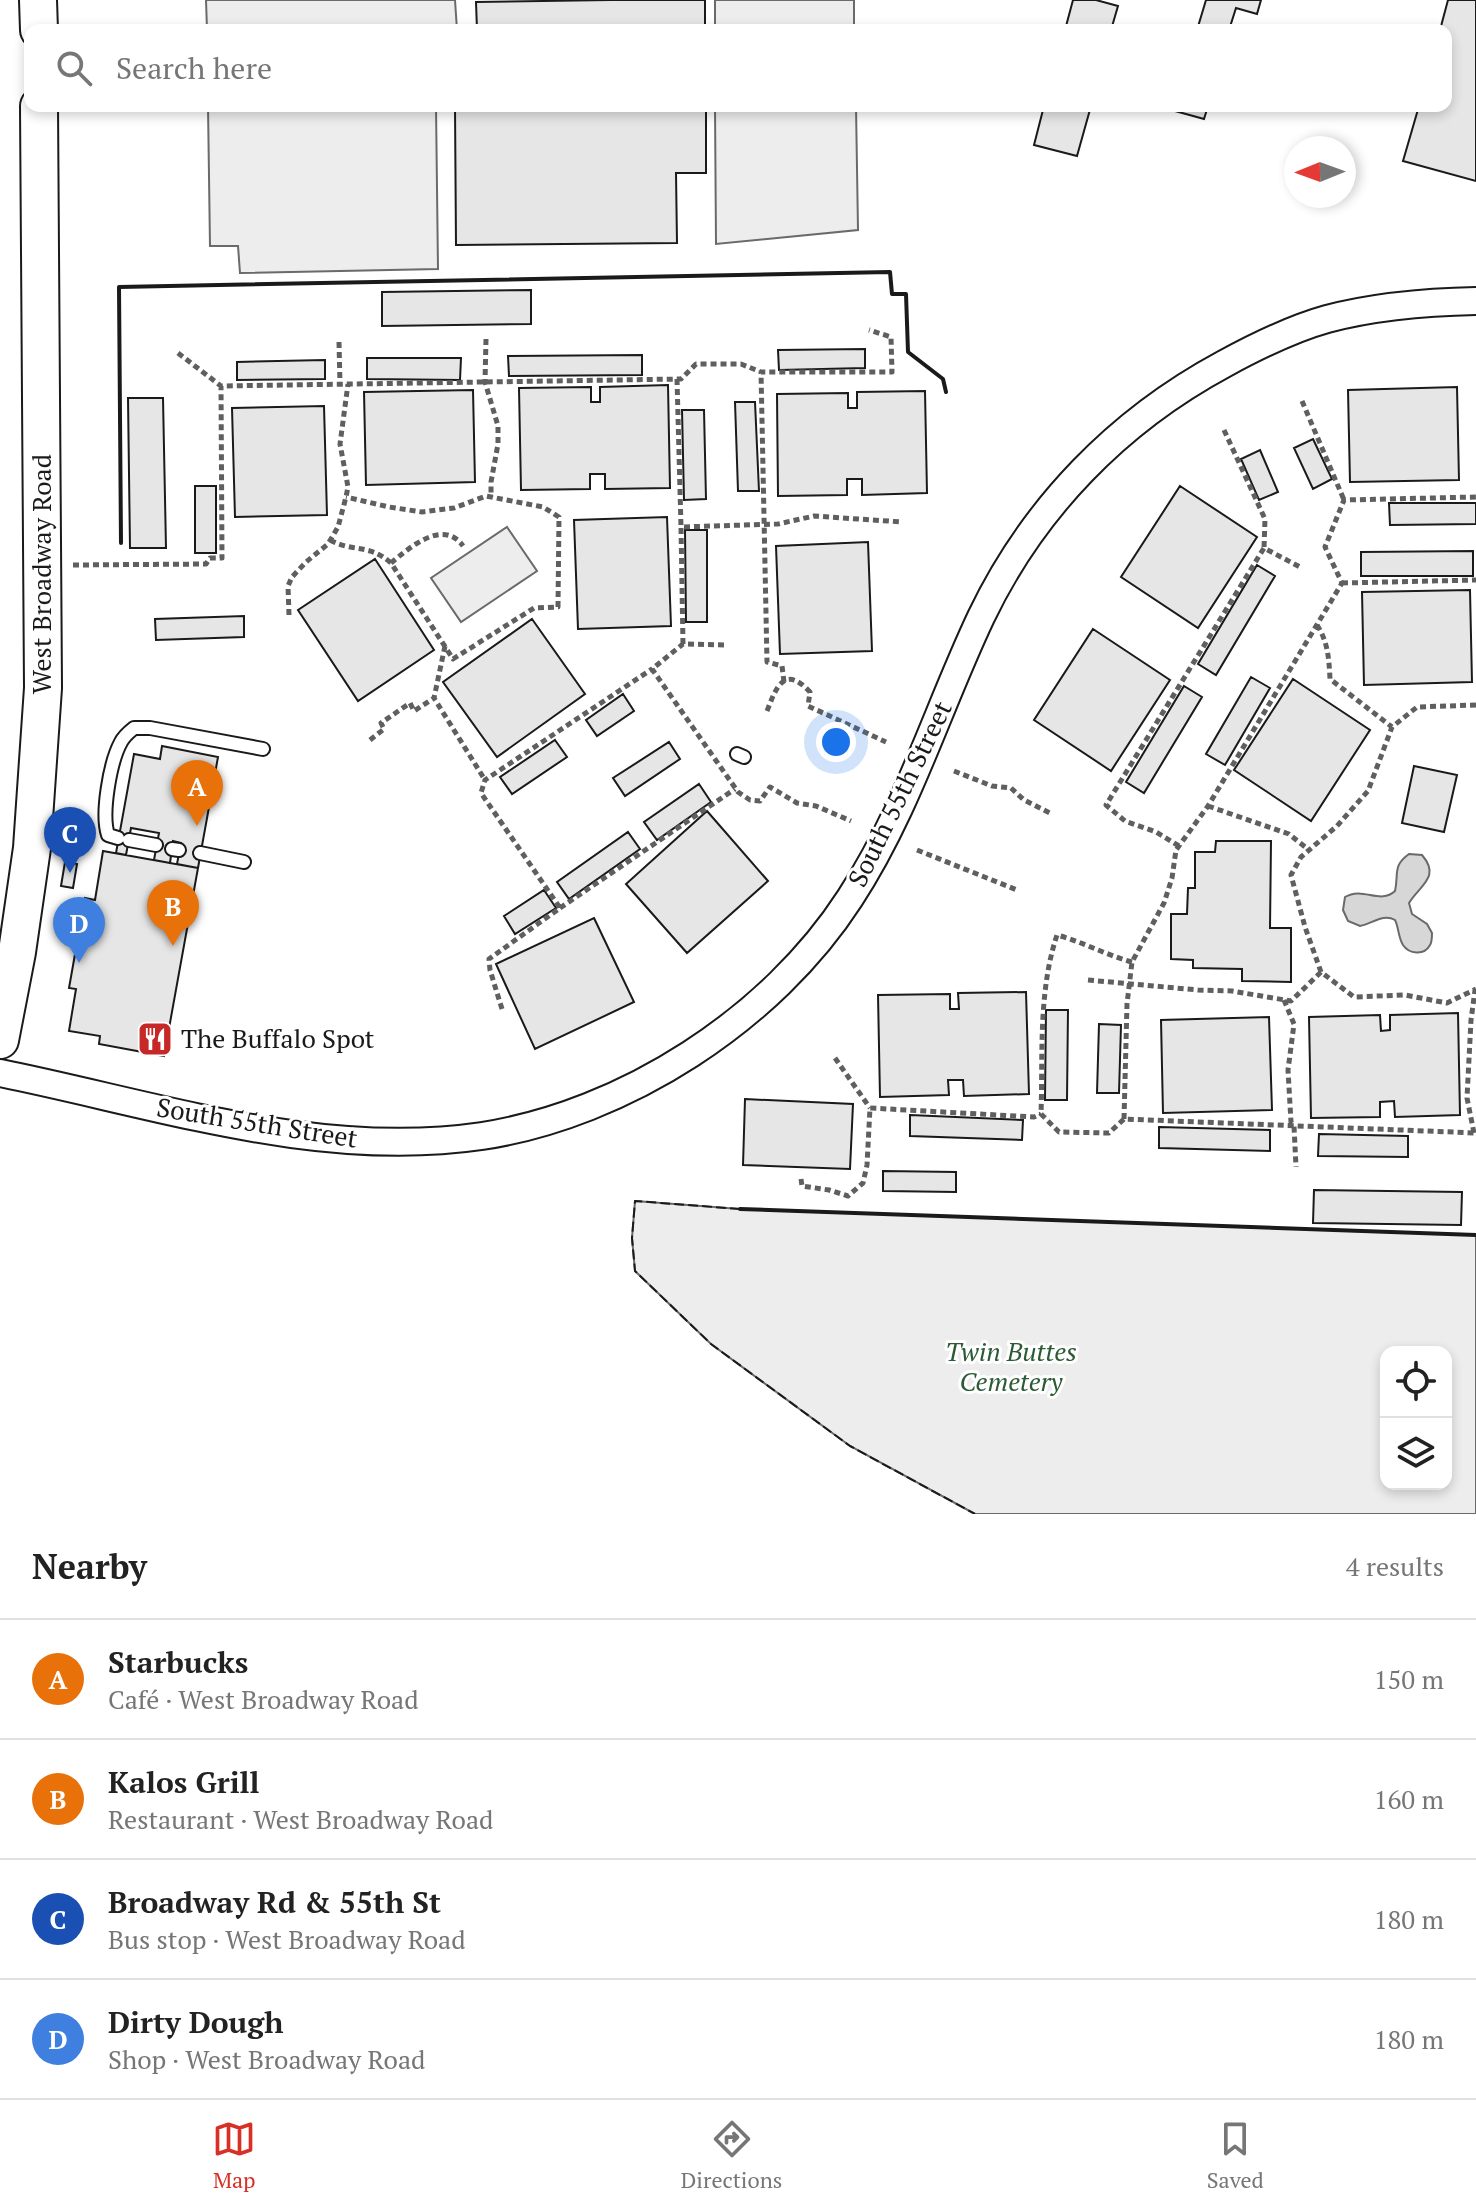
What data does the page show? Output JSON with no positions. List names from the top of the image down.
{
  "streets": {
    "main road": ["West Broadway Road"],
    "street": ["South 55th Street"]
  },
  "parks": ["Twin Buttes Cemetery"],
  "places": {
    "restaurant": ["The Buffalo Spot"]
  },
  "north": "left",
  "page": {
    "search": "Search here",
    "pins": [
      "A",
      "C",
      "B",
      "D"
    ],
    "heading": ["Nearby", "4 results"],
    "list": [
      {
        "mark": "A",
        "name": "Starbucks",
        "note": "Café · West Broadway Road",
        "value": "150 m"
      },
      {
        "mark": "B",
        "name": "Kalos Grill",
        "note": "Restaurant · West Broadway Road",
        "value": "160 m"
      },
      {
        "mark": "C",
        "name": "Broadway Rd & 55th St",
        "note": "Bus stop · West Broadway Road",
        "value": "180 m"
      },
      {
        "mark": "D",
        "name": "Dirty Dough",
        "note": "Shop · West Broadway Road",
        "value": "180 m"
      }
    ],
    "nav": ["Map", "Directions", "Saved"]
  }
}
